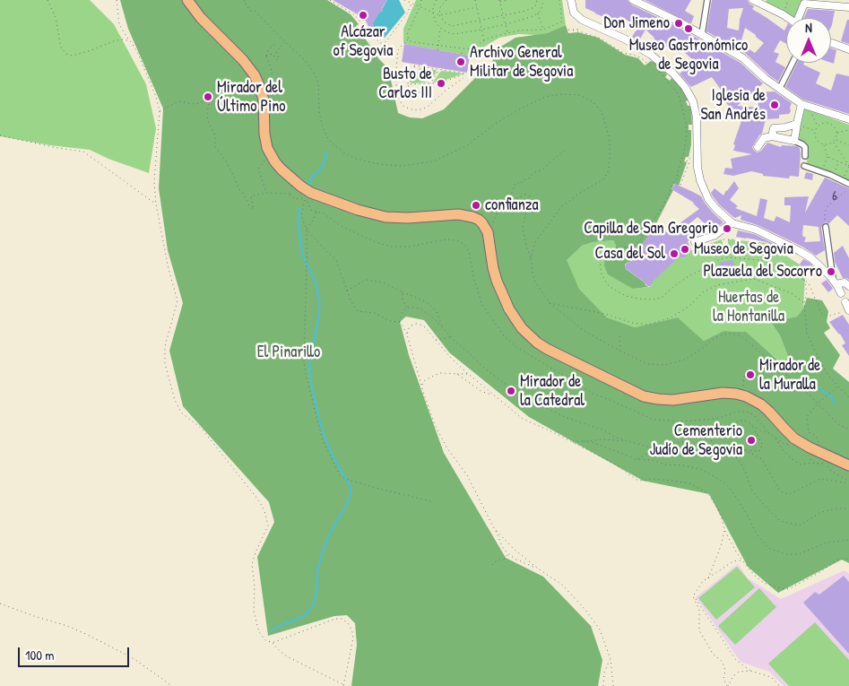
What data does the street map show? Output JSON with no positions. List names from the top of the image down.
{
  "parks": ["Huertas de la Hontanilla", "El Pinarillo"],
  "places": [
    "Alcázar of Segovia",
    "Don Jimeno",
    "Museo Gastronómico de Segovia",
    "Archivo General Militar de Segovia",
    "Busto de Carlos III",
    "Mirador del Último Pino",
    "Iglesia de San Andrés",
    "confianza",
    "Capilla de San Gregorio",
    "Museo de Segovia",
    "Casa del Sol",
    "Plazuela del Socorro",
    "Mirador de la Muralla",
    "Mirador de la Catedral",
    "Cementerio Judío de Segovia"
  ],
  "house_numbers": ["6"],
  "scale_bar": "100 m",
  "north": "top"
}
